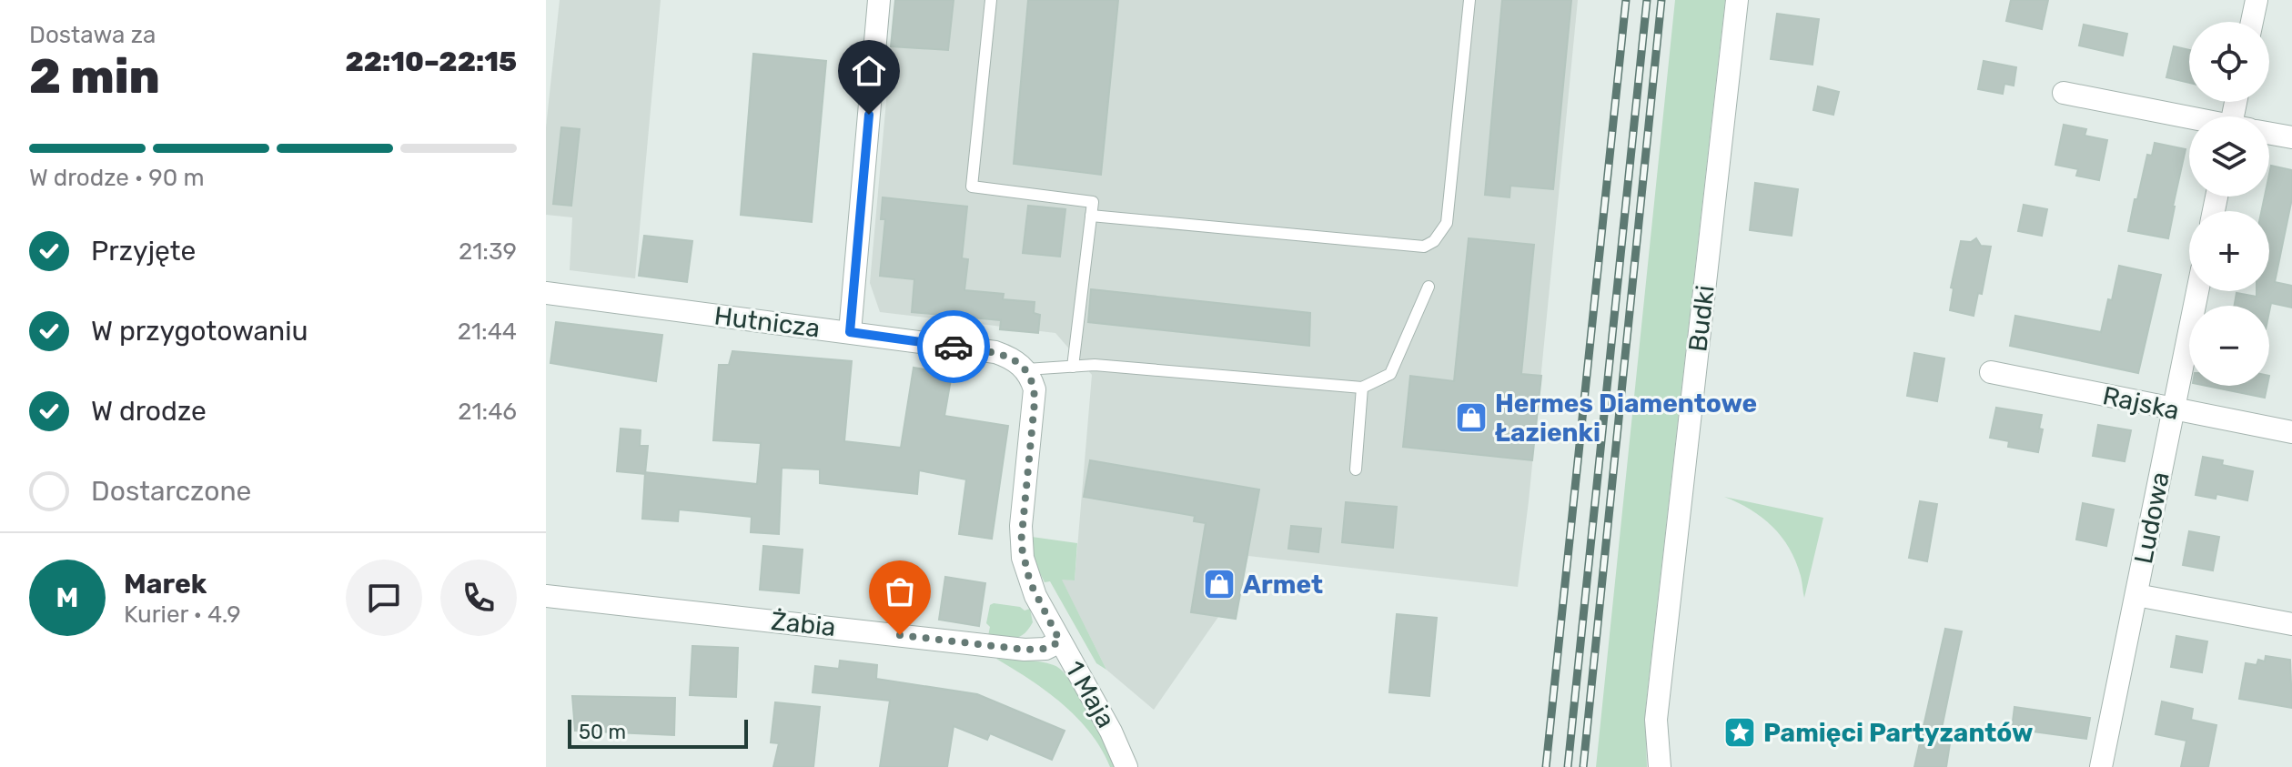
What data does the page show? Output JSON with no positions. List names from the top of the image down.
{
  "streets": {
    "street": [
      "Budki",
      "Hutnicza",
      "Rajska",
      "Ludowa",
      "Żabia",
      "1 Maja"
    ]
  },
  "crossings": [
    ["Hutnicza", "1 Maja"],
    ["Rajska", "Ludowa"],
    ["Żabia", "1 Maja"]
  ],
  "places": {
    "shop": ["Hermes Diamentowe Łazienki", "Armet"],
    "place": ["Pamięci Partyzantów"]
  },
  "scale_bar": "50 m",
  "page": {
    "heading": ["2 min", "Dostawa za", "22:10–22:15"],
    "panel": ["Marek", "Kurier · 4.9"],
    "map_buttons": ["+", "−"],
    "bar": "W drodze · 90 m",
    "list": [
      ["Przyjęte", "21:39"],
      ["W przygotowaniu", "21:44"],
      ["W drodze", "21:46"],
      "Dostarczone"
    ],
    "round": "M",
    "scale": "50 m"
  }
}
